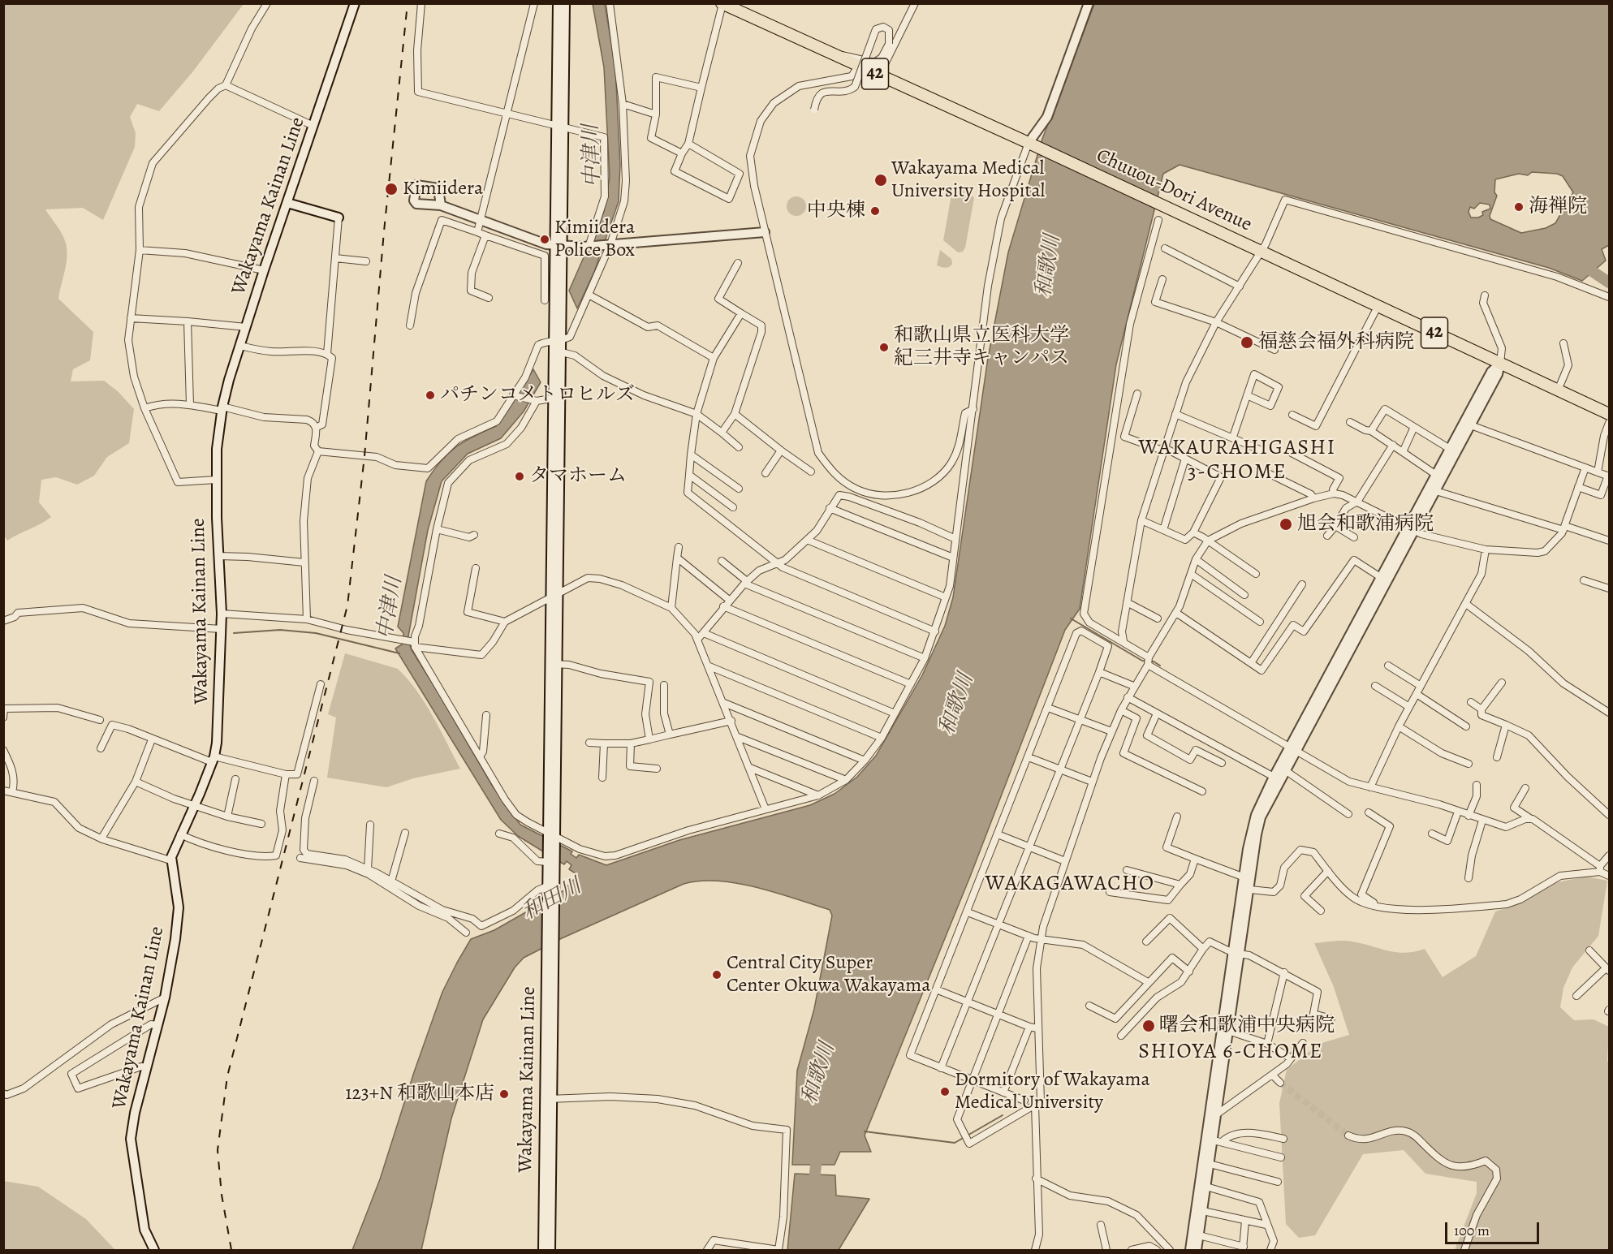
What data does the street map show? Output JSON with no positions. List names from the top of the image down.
{
  "streets": {
    "highway": ["42", "Chuuou-Dori Avenue"],
    "main road": ["Wakayama Kainan Line"]
  },
  "districts": ["WAKAURAHIGASHI 3-CHOME", "WAKAGAWACHO", "SHIOYA 6-CHOME"],
  "water": ["中津川", "和歌川", "和田川"],
  "places": [
    "Wakayama Medical University Hospital",
    "Kimiidera",
    "海禅院",
    "中央棟",
    "Kimiidera Police Box",
    "福慈会福外科病院",
    "和歌山県立医科大学 紀三井寺キャンパス",
    "パチンコメトロヒルズ",
    "タマホーム",
    "旭会和歌浦病院",
    "Central City Super Center Okuwa Wakayama",
    "曙会和歌浦中央病院",
    "Dormitory of Wakayama Medical University",
    "123+N 和歌山本店"
  ],
  "scale_bar": "100 m"
}
